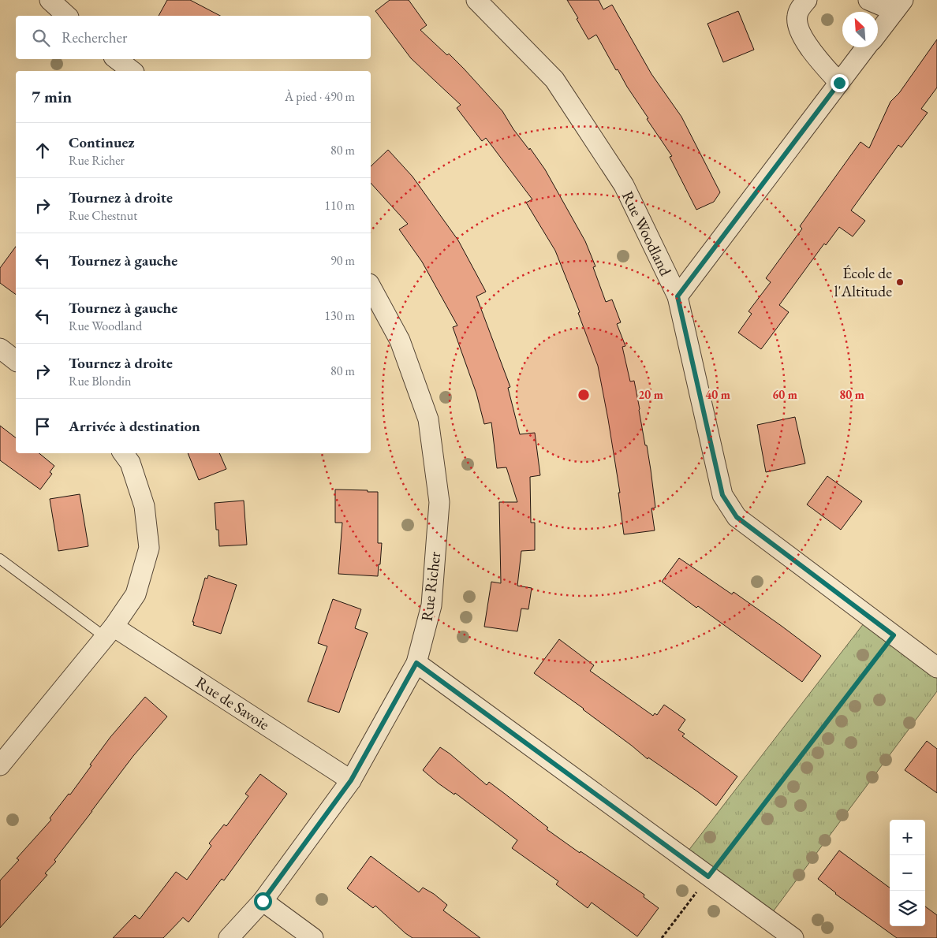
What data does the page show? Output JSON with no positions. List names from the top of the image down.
{
  "streets": {
    "street": ["Rue Woodland", "Rue Richer", "Rue de Savoie"]
  },
  "crossings": [
    ["Rue Richer", "Rue de Savoie"]
  ],
  "places": ["École de l'Altitude"],
  "north": "top left",
  "page": {
    "search": "Rechercher",
    "heading": ["7 min", "À pied · 490 m"],
    "list": [
      ["Continuez", "Rue Richer", "80 m"],
      ["Tournez à droite", "Rue Chestnut", "110 m"],
      ["Tournez à gauche", "90 m"],
      ["Tournez à gauche", "Rue Woodland", "130 m"],
      ["Tournez à droite", "Rue Blondin", "80 m"],
      "Arrivée à destination"
    ],
    "map_buttons": ["+", "−"]
  },
  "rings": [
    "20 m",
    "40 m",
    "60 m",
    "80 m"
  ]
}
